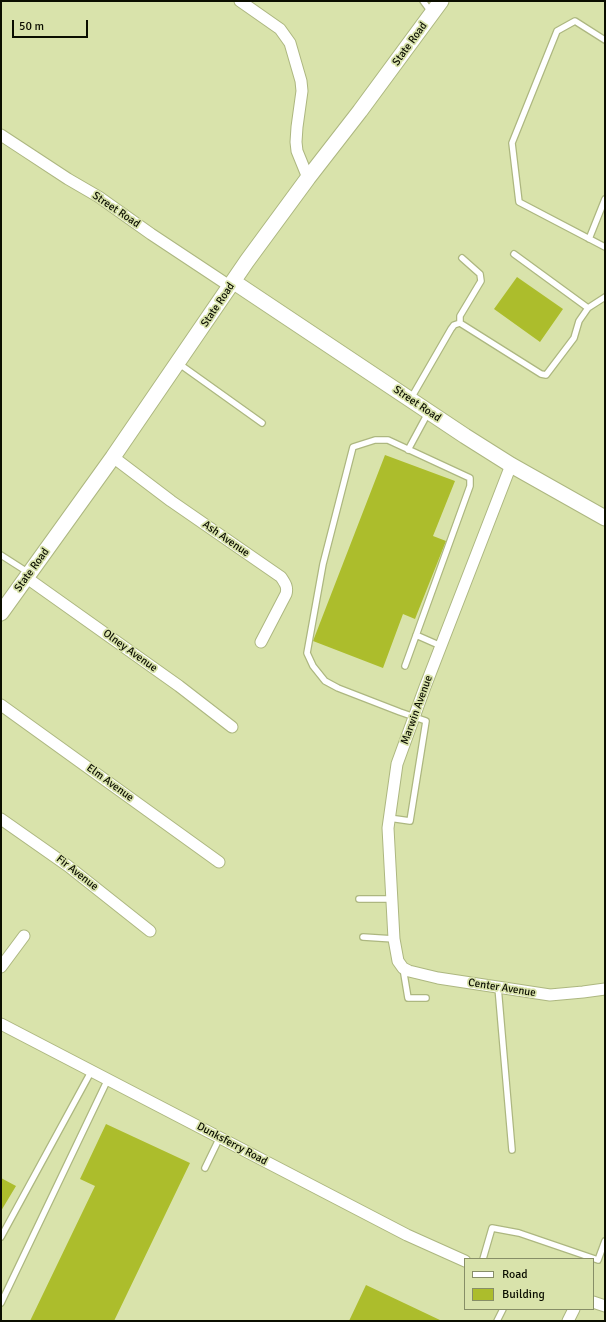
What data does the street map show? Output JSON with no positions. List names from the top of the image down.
{
  "streets": {
    "main road": ["State Road", "Street Road"],
    "street": [
      "Ash Avenue",
      "Olney Avenue",
      "Marwin Avenue",
      "Elm Avenue",
      "Fir Avenue",
      "Center Avenue",
      "Dunksferry Road"
    ]
  },
  "crossings": [
    ["State Road", "Street Road"],
    ["State Road", "Ash Avenue"],
    ["State Road", "Olney Avenue"],
    ["Street Road", "Marwin Avenue"],
    ["Marwin Avenue", "Center Avenue"]
  ],
  "legend": ["Road", "Building"],
  "scale_bar": "50 m"
}
